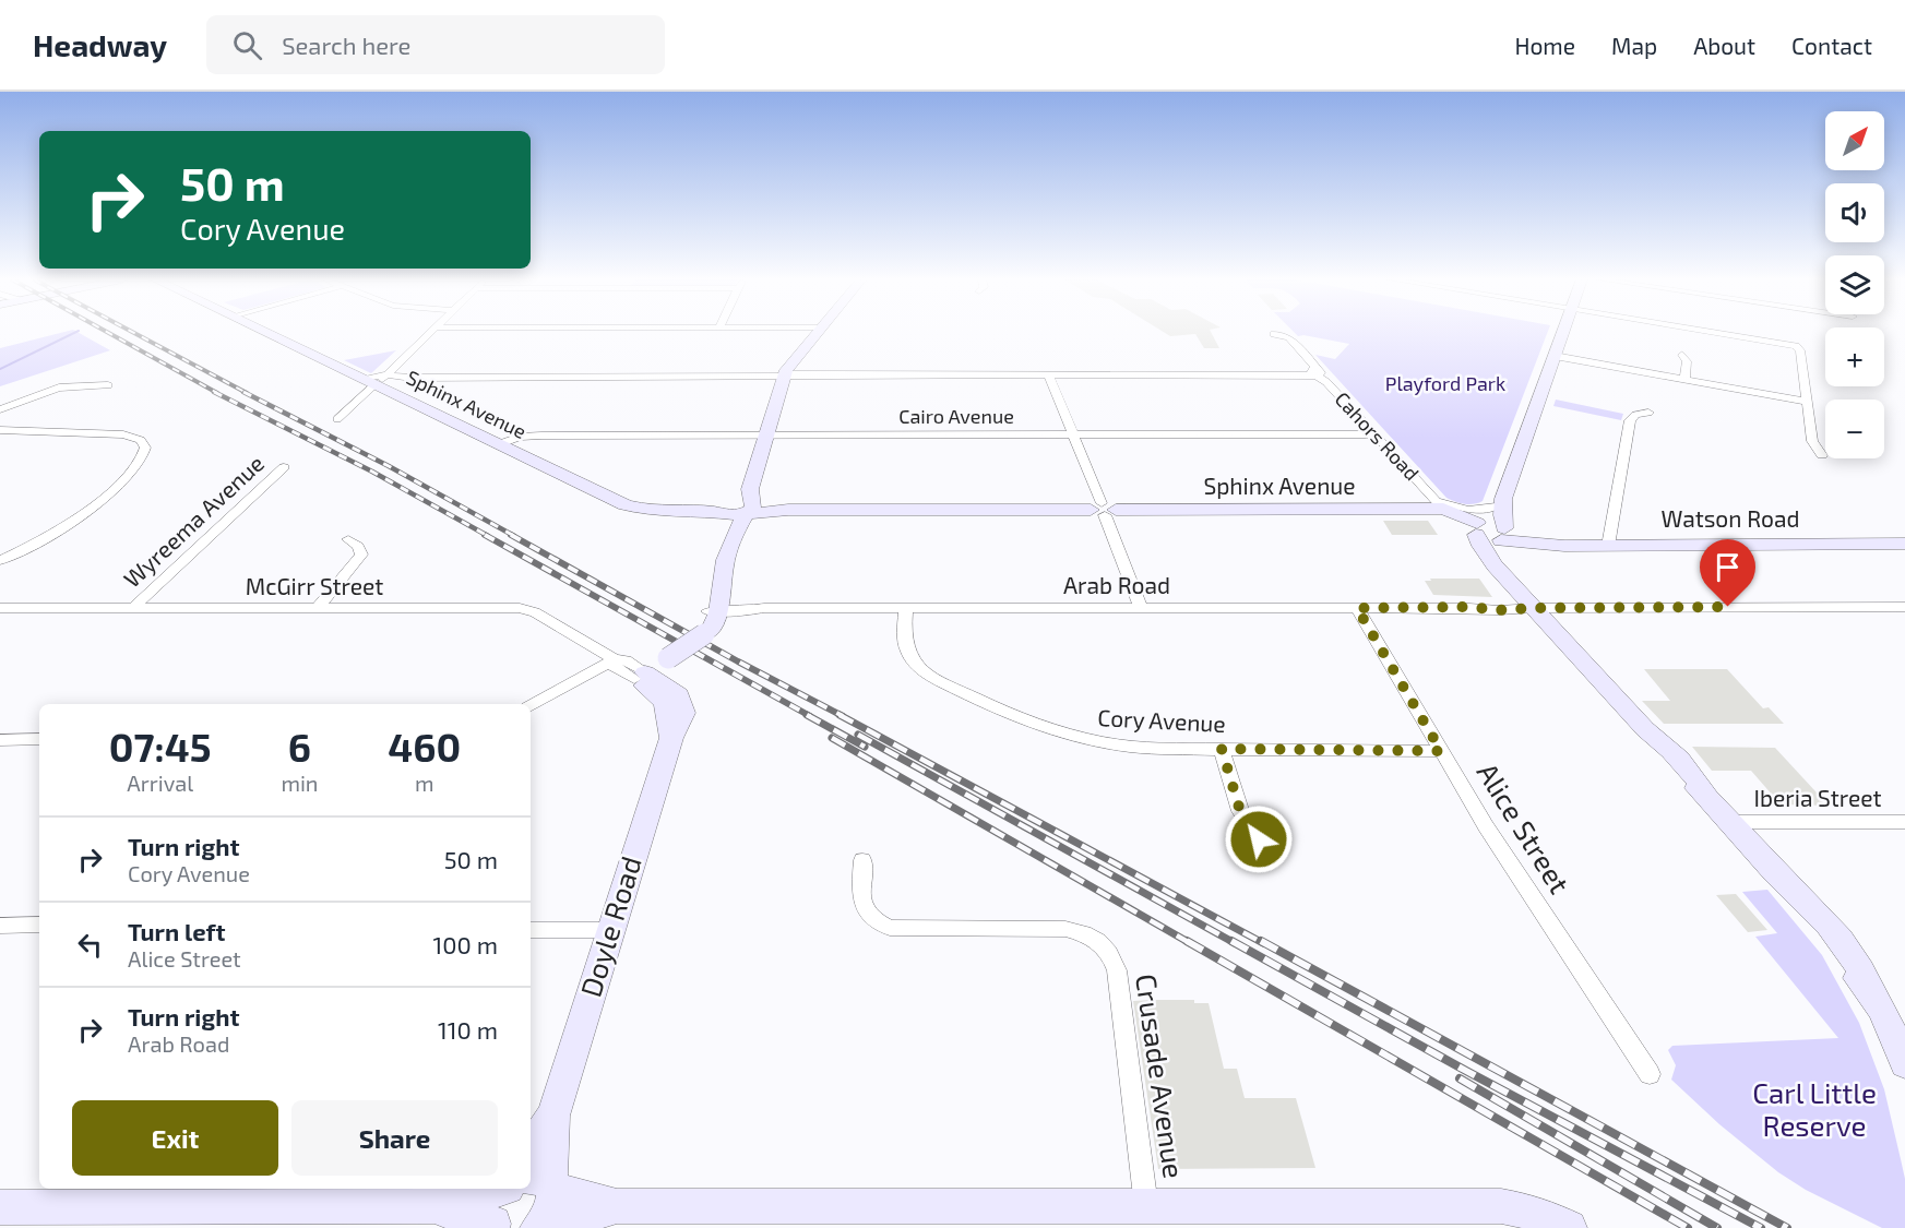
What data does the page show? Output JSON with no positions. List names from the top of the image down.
{
  "streets": {
    "street": [
      "Sphinx Avenue",
      "Cairo Avenue",
      "Cahors Road",
      "Watson Road",
      "Wyreema Avenue",
      "Arab Road",
      "McGirr Street",
      "Cory Avenue",
      "Iberia Street",
      "Alice Street",
      "Doyle Road",
      "Crusade Avenue"
    ]
  },
  "crossings": [
    ["Sphinx Avenue", "Cairo Avenue"],
    ["Sphinx Avenue", "Cahors Road"],
    ["Cairo Avenue", "Cahors Road"],
    ["Cahors Road", "Watson Road"],
    ["Cahors Road", "Arab Road"],
    ["Cahors Road", "Iberia Street"],
    ["Wyreema Avenue", "McGirr Street"],
    ["Arab Road", "Cory Avenue"],
    ["Arab Road", "Alice Street"],
    ["McGirr Street", "Doyle Road"],
    ["Cory Avenue", "Alice Street"]
  ],
  "parks": ["Playford Park", "Carl Little Reserve"],
  "north": "top right",
  "page": {
    "header": "Headway",
    "search": "Search here",
    "nav": [
      "Home",
      "Map",
      "About",
      "Contact"
    ],
    "map_buttons": ["+", "−"],
    "turn": ["50 m", "Cory Avenue"],
    "eta": [
      "07:45",
      "Arrival",
      "6",
      "min",
      "460",
      "m"
    ],
    "list": [
      {
        "name": "Turn right",
        "note": "Cory Avenue",
        "value": "50 m"
      },
      {
        "name": "Turn left",
        "note": "Alice Street",
        "value": "100 m"
      },
      {
        "name": "Turn right",
        "note": "Arab Road",
        "value": "110 m"
      }
    ],
    "buttons": ["Exit", "Share"]
  }
}
